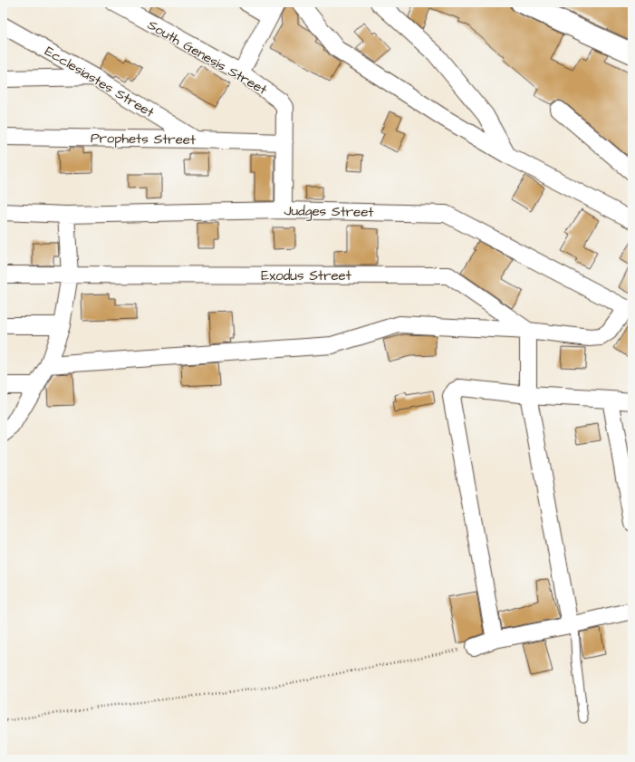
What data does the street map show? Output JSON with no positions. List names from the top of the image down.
{
  "streets": {
    "street": [
      "South Genesis Street",
      "Ecclesiastes Street",
      "Prophets Street",
      "Judges Street",
      "Exodus Street"
    ]
  },
  "crossings": [
    ["South Genesis Street", "Prophets Street"],
    ["South Genesis Street", "Judges Street"],
    ["Ecclesiastes Street", "Prophets Street"]
  ]
}
